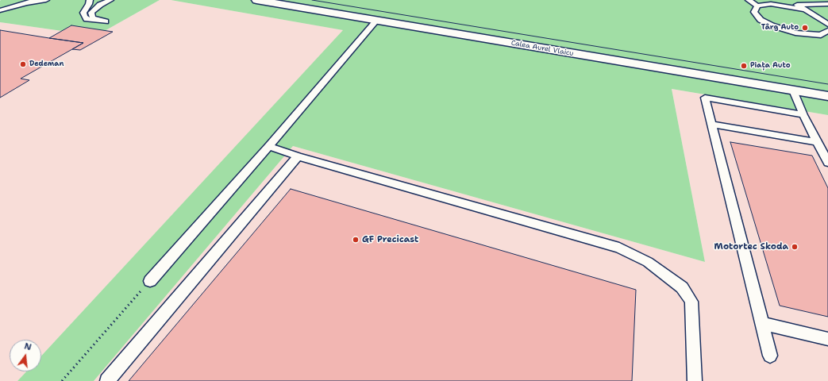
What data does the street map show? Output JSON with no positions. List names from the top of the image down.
{
  "streets": {
    "main road": ["Calea Aurel Vlaicu"]
  },
  "places": [
    "Târg Auto",
    "Dedeman",
    "Piața Auto",
    "GF Precicast",
    "Motortec Skoda"
  ],
  "north": "top"
}
